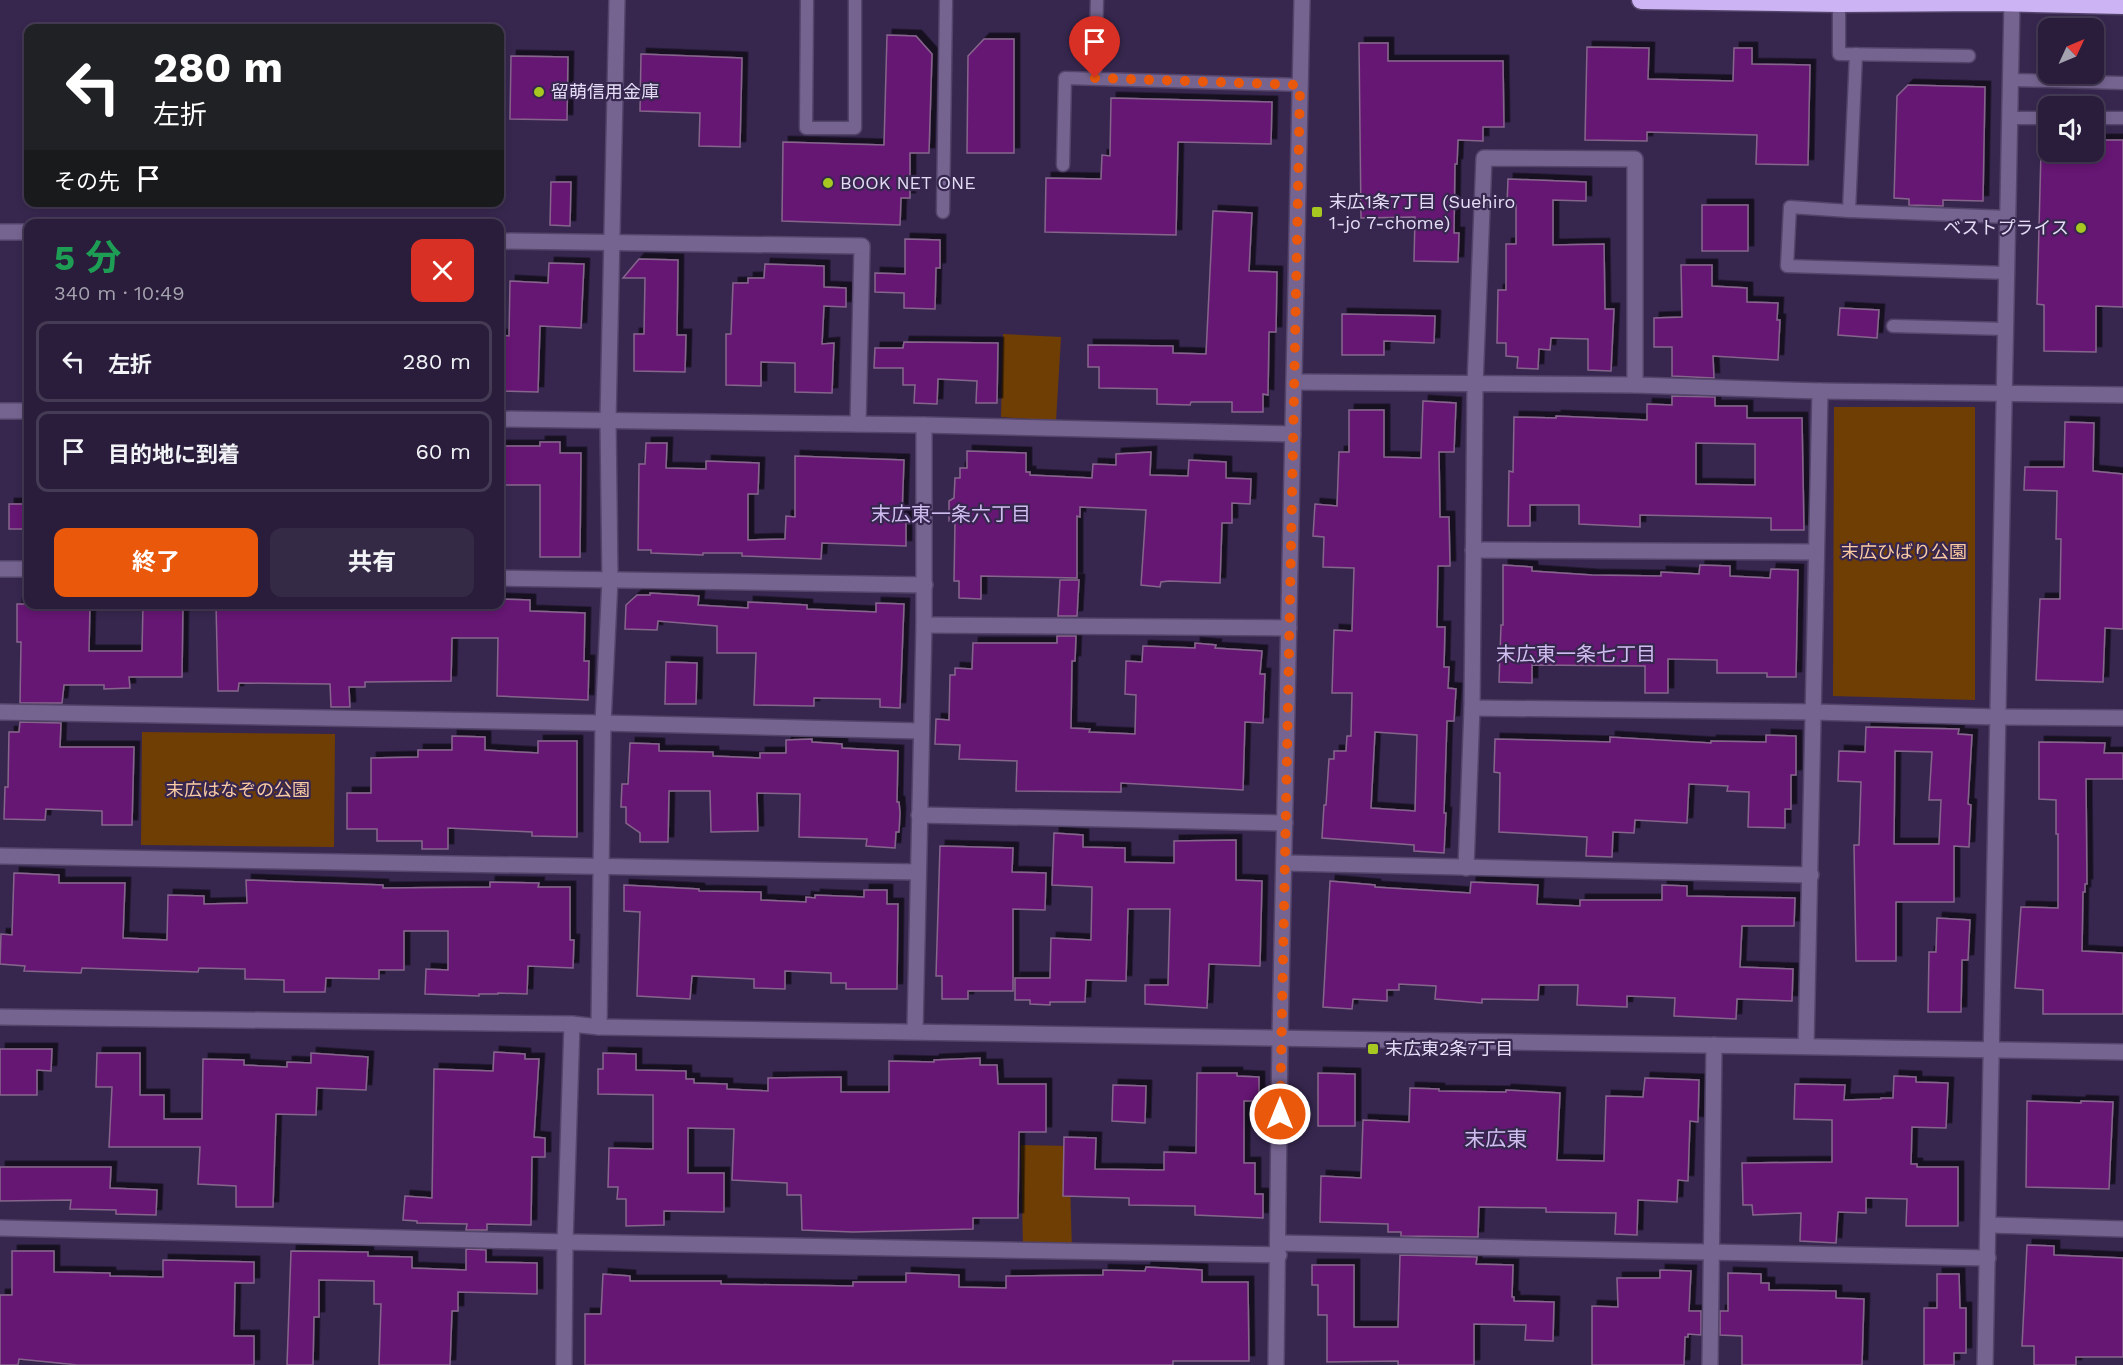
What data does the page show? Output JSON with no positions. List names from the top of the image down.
{
  "districts": ["末広東一条六丁目", "末広東一条七丁目", "末広東"],
  "parks": ["末広ひばり公園", "末広はなぞの公園"],
  "places": {
    "other": ["留萌信用金庫", "BOOK NET ONE", "ベストプライス"],
    "transit": ["末広1条7丁目 (Suehiro 1-jo 7-chome)", "末広東2条7丁目"]
  },
  "north": "top right",
  "page": {
    "turn": ["280 m", "左折"],
    "then": "その先",
    "heading": ["5 分", "340 m · 10:49"],
    "list": [
      {
        "name": "左折",
        "value": "280 m"
      },
      {
        "name": "目的地に到着",
        "value": "60 m"
      }
    ],
    "buttons": ["終了", "共有"]
  }
}
